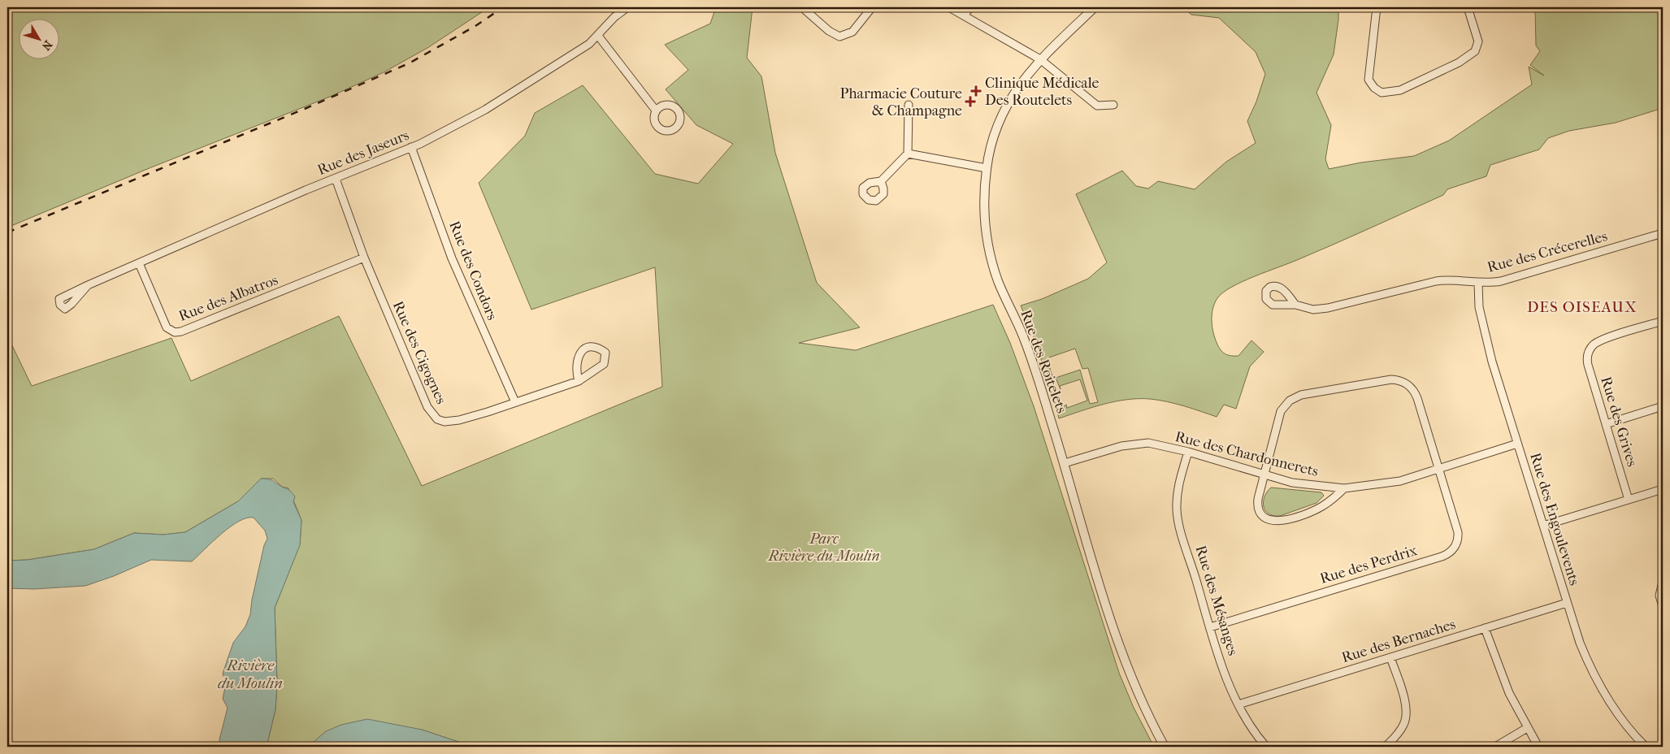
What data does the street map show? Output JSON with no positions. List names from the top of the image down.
{
  "streets": {
    "street": [
      "Rue des Jaseurs",
      "Rue des Crécerelles",
      "Rue des Condors",
      "Rue des Albatros",
      "Rue des Cigognes",
      "Rue des Roitelets",
      "Rue des Grives",
      "Rue des Chardonnerets",
      "Rue des Engoulevents",
      "Rue des Perdrix",
      "Rue des Mésanges",
      "Rue des Bernaches"
    ]
  },
  "crossings": [
    ["Rue des Jaseurs", "Rue des Condors"],
    ["Rue des Jaseurs", "Rue des Albatros"],
    ["Rue des Jaseurs", "Rue des Cigognes"],
    ["Rue des Crécerelles", "Rue des Engoulevents"],
    ["Rue des Condors", "Rue des Cigognes"],
    ["Rue des Albatros", "Rue des Cigognes"],
    ["Rue des Roitelets", "Rue des Chardonnerets"],
    ["Rue des Chardonnerets", "Rue des Engoulevents"],
    ["Rue des Chardonnerets", "Rue des Perdrix"],
    ["Rue des Chardonnerets", "Rue des Mésanges"],
    ["Rue des Engoulevents", "Rue des Bernaches"],
    ["Rue des Perdrix", "Rue des Mésanges"],
    ["Rue des Mésanges", "Rue des Bernaches"]
  ],
  "districts": ["DES OISEAUX"],
  "water": ["Rivière du Moulin"],
  "parks": ["Parc Rivière-du-Moulin"],
  "places": {
    "health": ["Clinique Médicale Des Routelets", "Pharmacie Couture & Champagne"]
  },
  "north": "bottom right"
}
